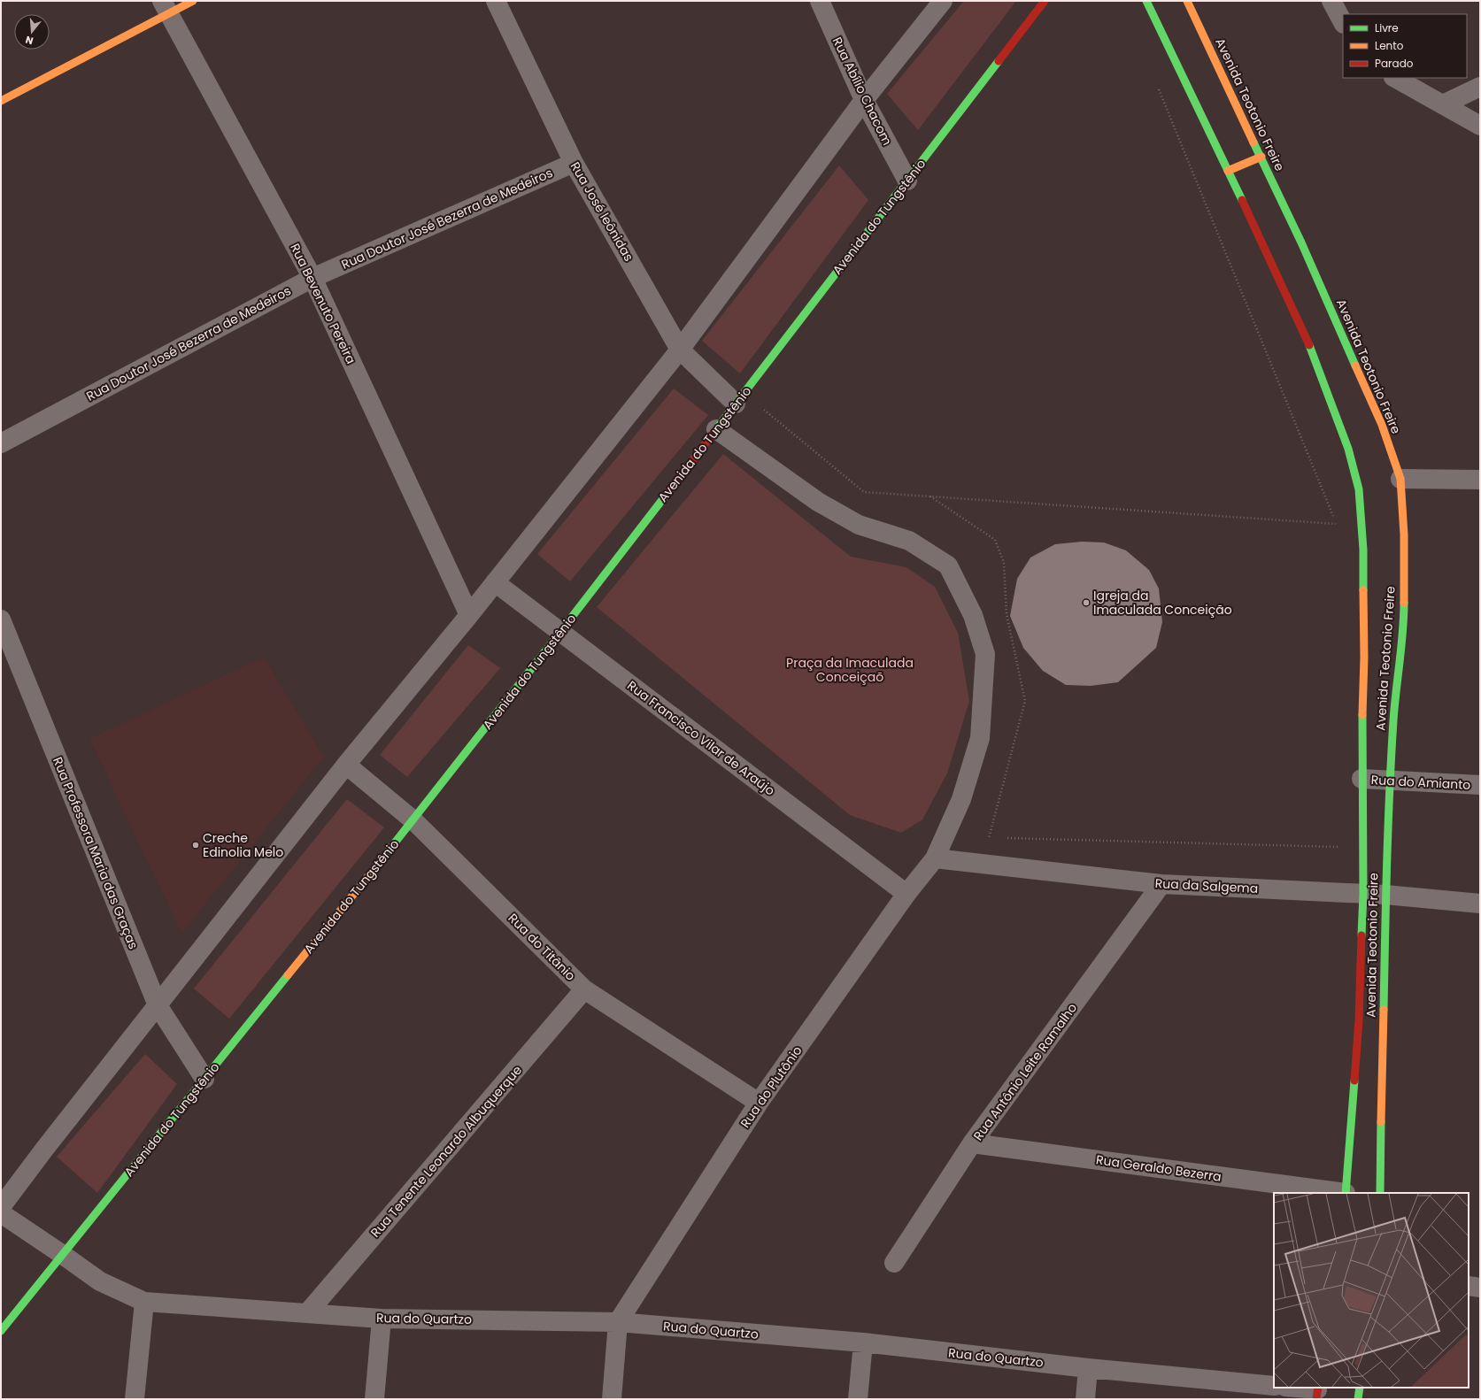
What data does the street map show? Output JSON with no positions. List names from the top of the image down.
{
  "streets": {
    "street": [
      "Rua Abílio Chacom",
      "Avenida Teotonio Freire",
      "Rua José leônidas",
      "Avenida do Tungstênio",
      "Rua Doutor José Bezerra de Medeiros",
      "Rua Bevenuto Pereira",
      "Rua Francisco Vilar de Araújo",
      "Rua do Amianto",
      "Rua Professora Maria das Graças",
      "Rua da Salgema",
      "Rua do Titânio",
      "Rua Antônio Leite Ramalho",
      "Rua do Plutônio",
      "Rua Tenente Leonardo Albuquerque",
      "Rua Geraldo Bezerra",
      "Rua do Quartzo"
    ]
  },
  "crossings": [
    ["Rua Abílio Chacom", "Avenida do Tungstênio"],
    ["Avenida Teotonio Freire", "Rua do Amianto"],
    ["Avenida Teotonio Freire", "Rua da Salgema"],
    ["Rua José leônidas", "Avenida do Tungstênio"],
    ["Rua José leônidas", "Rua Doutor José Bezerra de Medeiros"],
    ["Avenida do Tungstênio", "Rua Francisco Vilar de Araújo"],
    ["Avenida do Tungstênio", "Rua Professora Maria das Graças"],
    ["Avenida do Tungstênio", "Rua do Titânio"],
    ["Rua Doutor José Bezerra de Medeiros", "Rua Bevenuto Pereira"],
    ["Rua Francisco Vilar de Araújo", "Rua do Plutônio"],
    ["Rua da Salgema", "Rua Antônio Leite Ramalho"],
    ["Rua da Salgema", "Rua do Plutônio"],
    ["Rua do Titânio", "Rua do Plutônio"],
    ["Rua do Titânio", "Rua Tenente Leonardo Albuquerque"],
    ["Rua Antônio Leite Ramalho", "Rua Geraldo Bezerra"],
    ["Rua do Plutônio", "Rua do Quartzo"],
    ["Rua Tenente Leonardo Albuquerque", "Rua do Quartzo"]
  ],
  "parks": ["Praça da Imaculada Conceiçaõ"],
  "places": ["Igreja da Imaculada Conceição", "Creche Edinolia Melo"],
  "legend": ["Livre", "Lento", "Parado"],
  "north": "bottom"
}
